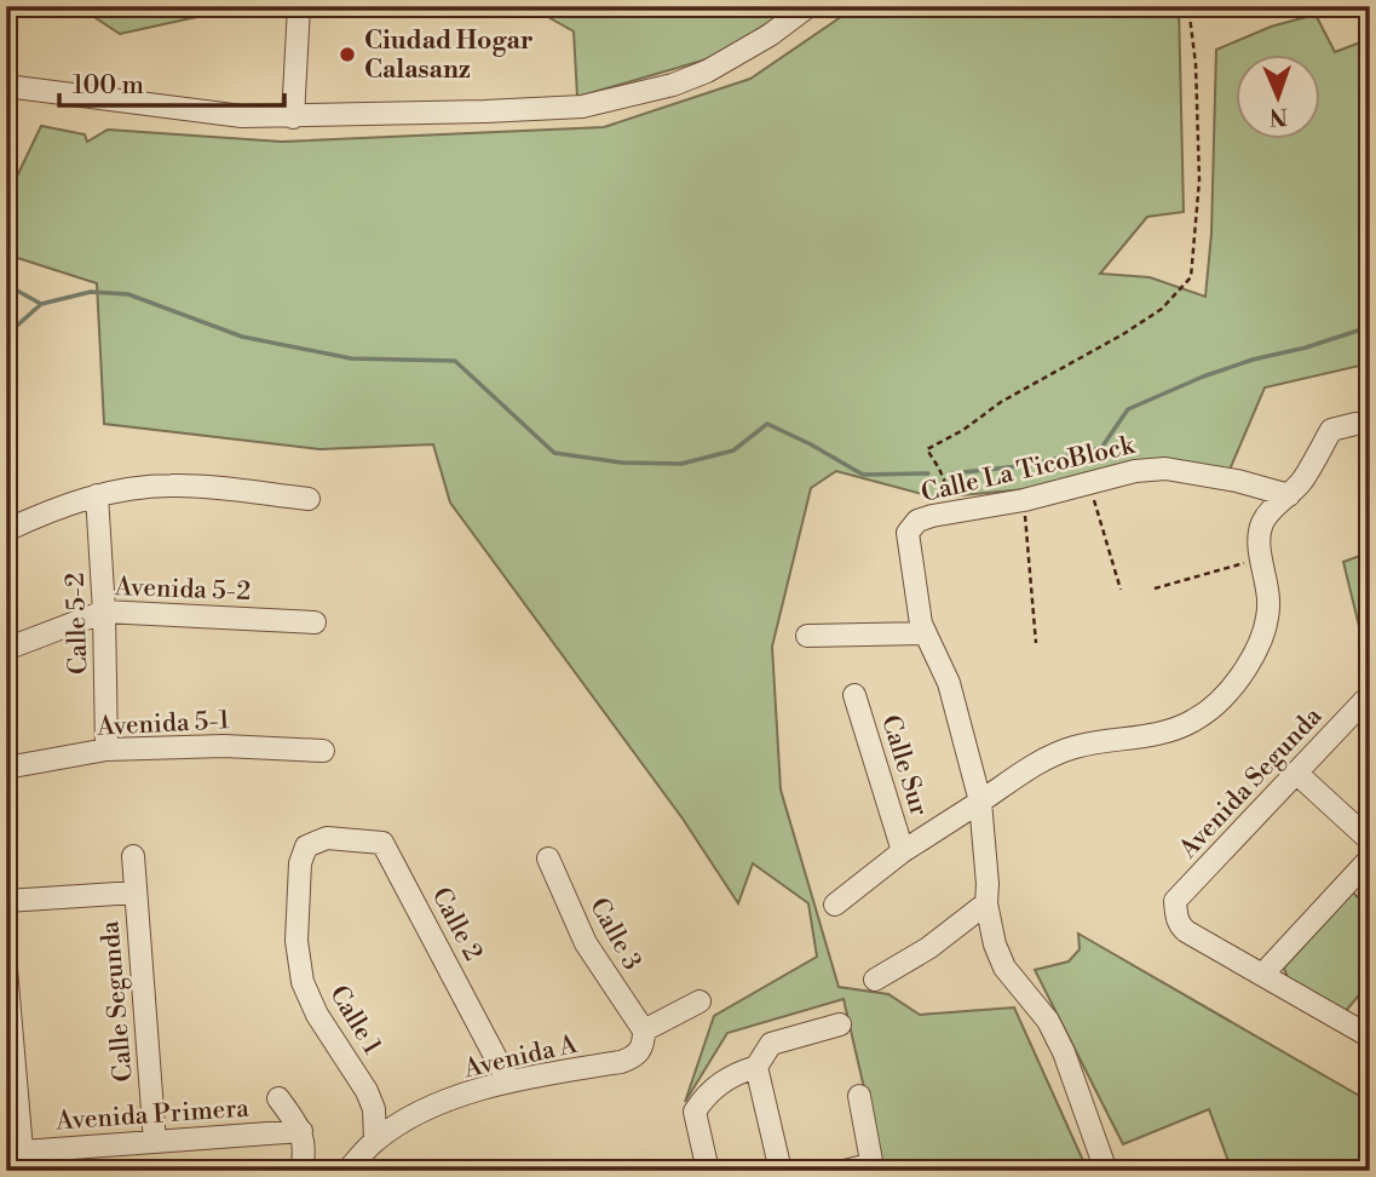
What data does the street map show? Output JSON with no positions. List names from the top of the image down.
{
  "streets": {
    "street": [
      "Calle La TicoBlock",
      "Avenida 5-2",
      "Calle 5-2",
      "Avenida 5-1",
      "Calle Sur",
      "Avenida Segunda",
      "Calle 2",
      "Calle 3",
      "Calle Segunda",
      "Calle 1",
      "Avenida A",
      "Avenida Primera"
    ]
  },
  "crossings": [
    ["Avenida 5-2", "Calle 5-2"],
    ["Calle 5-2", "Avenida 5-1"],
    ["Calle 2", "Calle 1"],
    ["Calle 2", "Avenida A"],
    ["Calle 3", "Avenida A"],
    ["Calle Segunda", "Avenida Primera"],
    ["Calle 1", "Avenida A"]
  ],
  "places": ["Ciudad Hogar Calasanz"],
  "scale_bar": "100 m",
  "north": "bottom"
}
